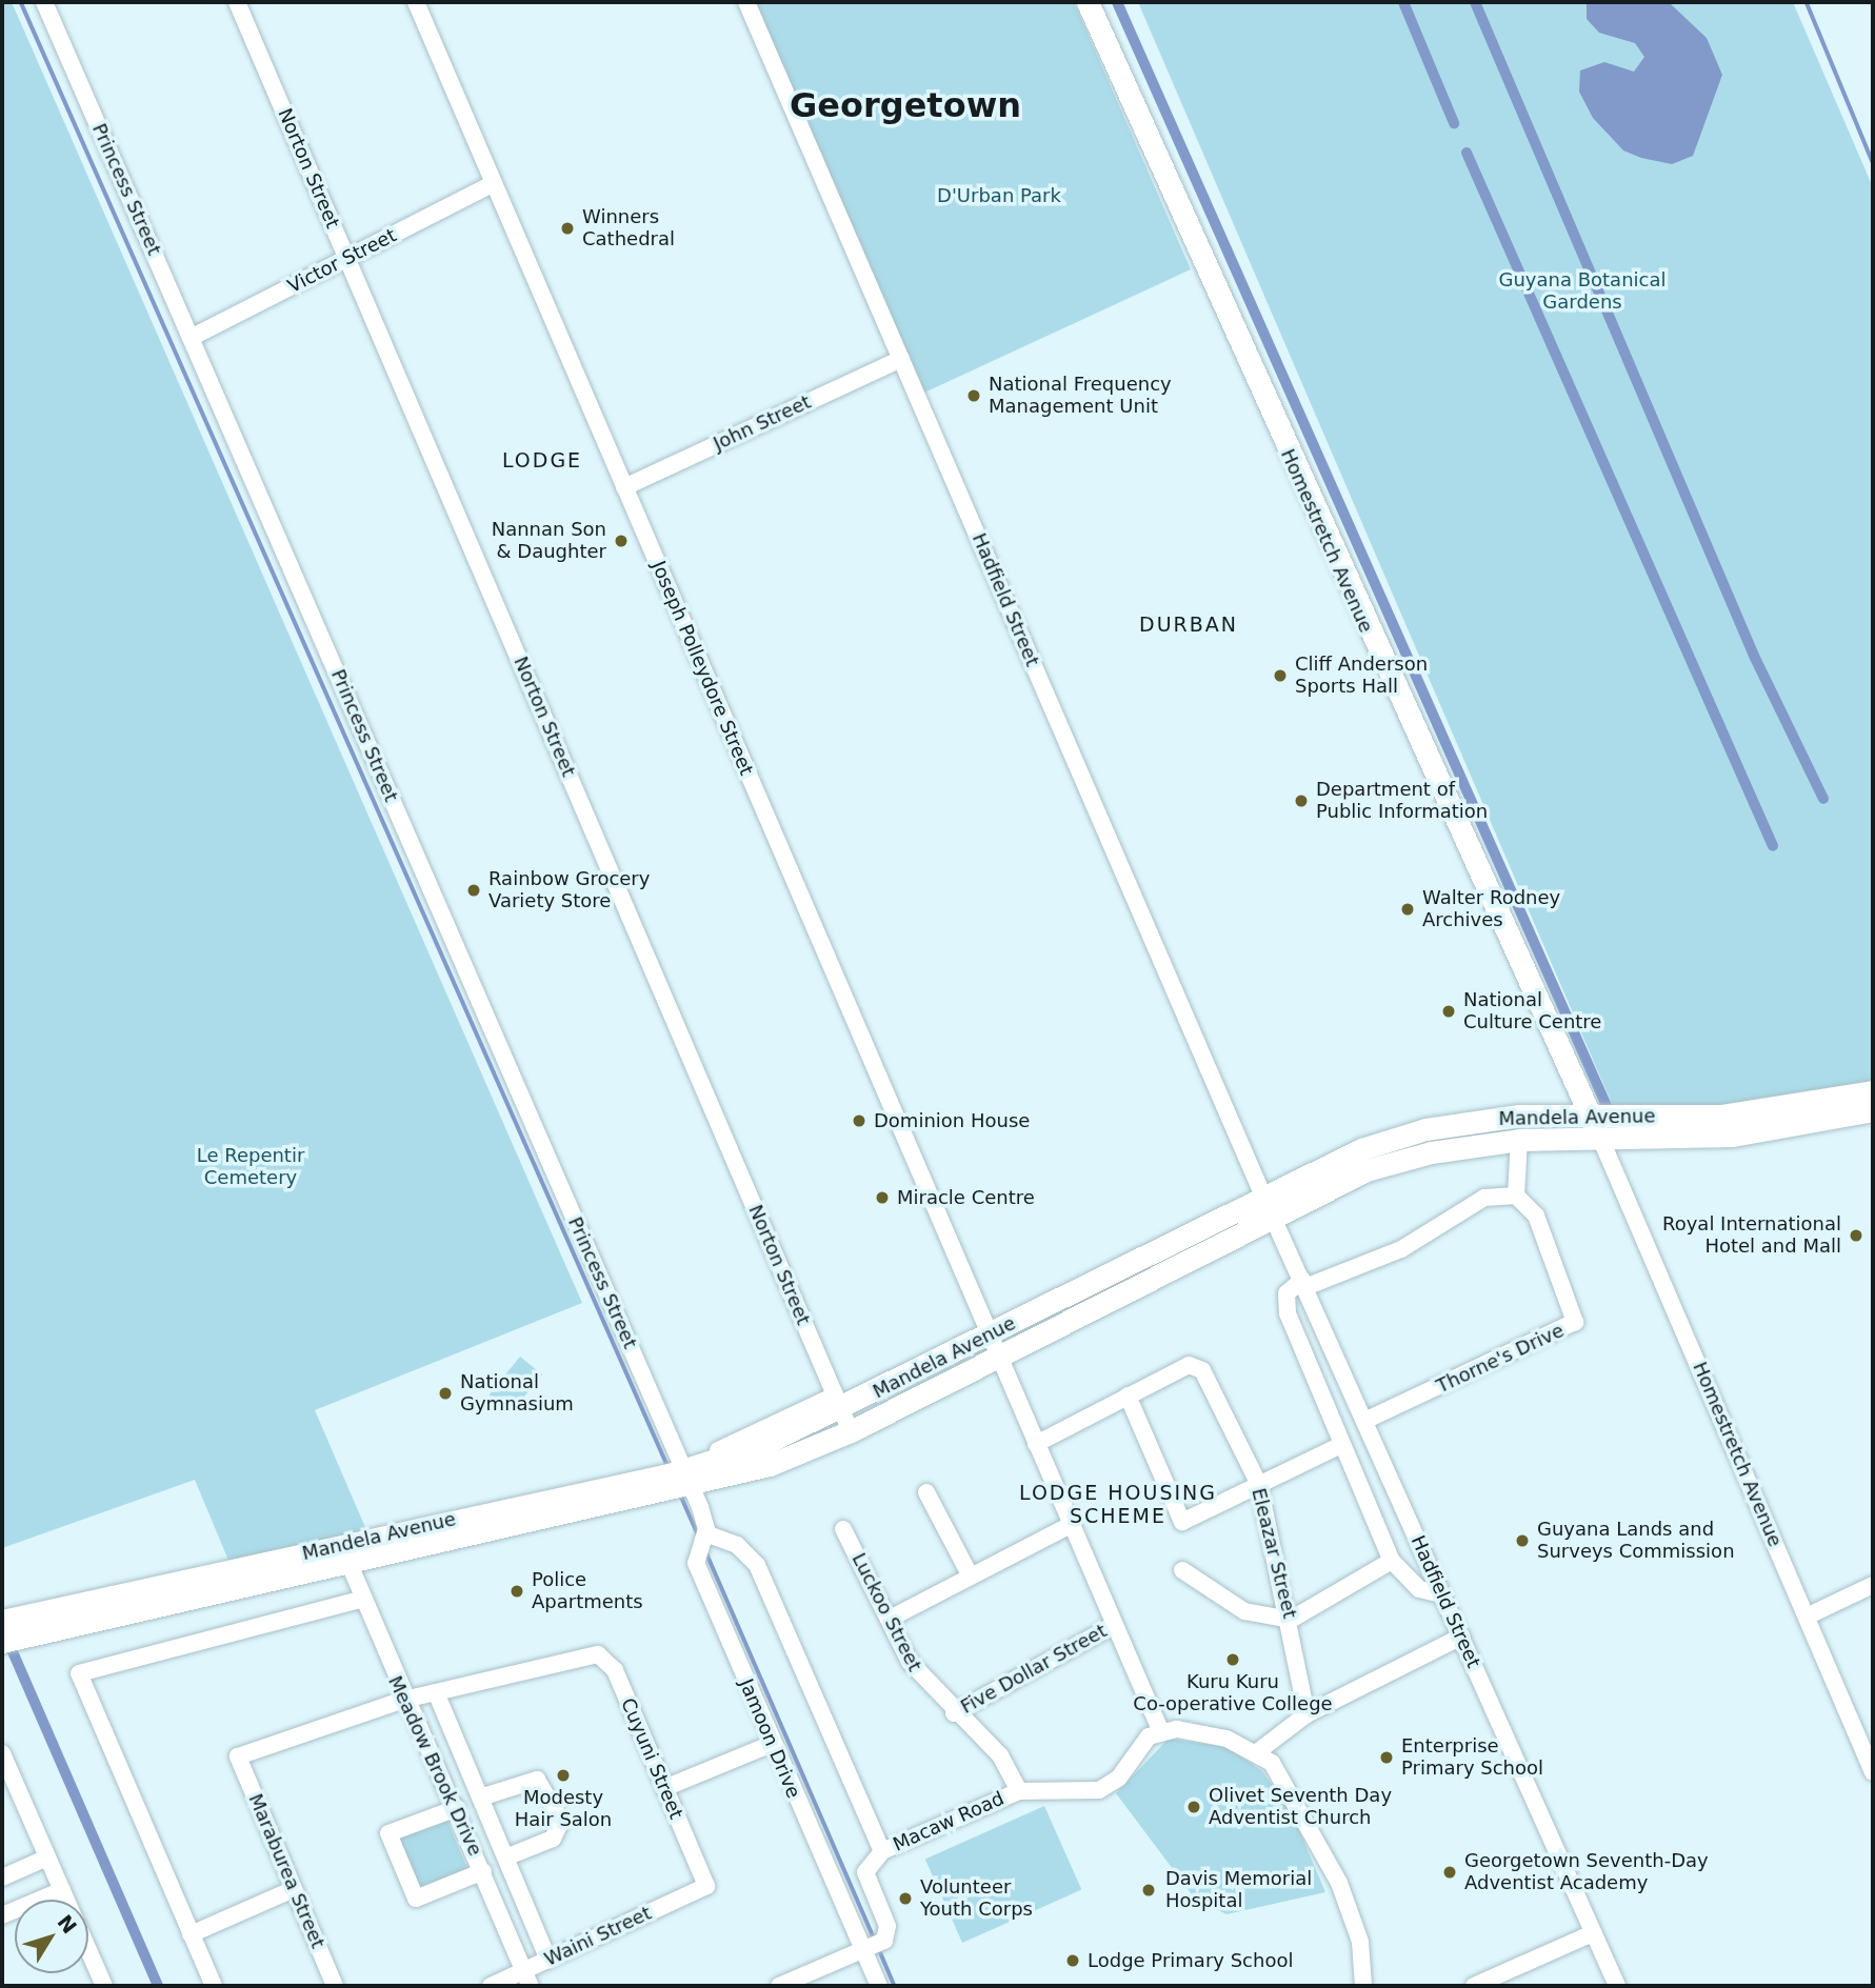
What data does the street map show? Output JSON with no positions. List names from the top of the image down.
{
  "streets": {
    "main road": ["Homestretch Avenue", "Mandela Avenue"],
    "street": [
      "Norton Street",
      "Princess Street",
      "Victor Street",
      "John Street",
      "Hadfield Street",
      "Joseph Polleydore Street",
      "Thorne's Drive",
      "Eleazar Street",
      "Luckoo Street",
      "Five Dollar Street",
      "Jamoon Drive",
      "Cuyuni Street",
      "Meadow Brook Drive",
      "Macaw Road",
      "Maraburea Street",
      "Waini Street"
    ]
  },
  "crossings": [
    ["Norton Street", "Victor Street"],
    ["Norton Street", "Mandela Avenue"],
    ["Princess Street", "Victor Street"],
    ["Princess Street", "Mandela Avenue"],
    ["Victor Street", "Joseph Polleydore Street"],
    ["John Street", "Hadfield Street"],
    ["John Street", "Joseph Polleydore Street"],
    ["Homestretch Avenue", "Mandela Avenue"],
    ["Hadfield Street", "Mandela Avenue"],
    ["Hadfield Street", "Thorne's Drive"],
    ["Joseph Polleydore Street", "Mandela Avenue"],
    ["Joseph Polleydore Street", "Eleazar Street"],
    ["Joseph Polleydore Street", "Five Dollar Street"],
    ["Joseph Polleydore Street", "Macaw Road"],
    ["Mandela Avenue", "Meadow Brook Drive"],
    ["Luckoo Street", "Five Dollar Street"],
    ["Luckoo Street", "Macaw Road"],
    ["Jamoon Drive", "Macaw Road"],
    ["Cuyuni Street", "Waini Street"],
    ["Meadow Brook Drive", "Maraburea Street"],
    ["Meadow Brook Drive", "Waini Street"]
  ],
  "districts": [
    "Georgetown",
    "LODGE",
    "DURBAN",
    "LODGE HOUSING SCHEME"
  ],
  "parks": ["D'Urban Park", "Guyana Botanical Gardens", "Le Repentir Cemetery"],
  "places": [
    "Winners Cathedral",
    "National Frequency Management Unit",
    "Nannan Son & Daughter",
    "Cliff Anderson Sports Hall",
    "Department of Public Information",
    "Rainbow Grocery Variety Store",
    "Walter Rodney Archives",
    "National Culture Centre",
    "Dominion House",
    "Miracle Centre",
    "Royal International Hotel and Mall",
    "National Gymnasium",
    "Guyana Lands and Surveys Commission",
    "Police Apartments",
    "Kuru Kuru Co-operative College",
    "Enterprise Primary School",
    "Modesty Hair Salon",
    "Olivet Seventh Day Adventist Church",
    "Georgetown Seventh-Day Adventist Academy",
    "Davis Memorial Hospital",
    "Volunteer Youth Corps",
    "Lodge Primary School"
  ],
  "north": "top right"
}
